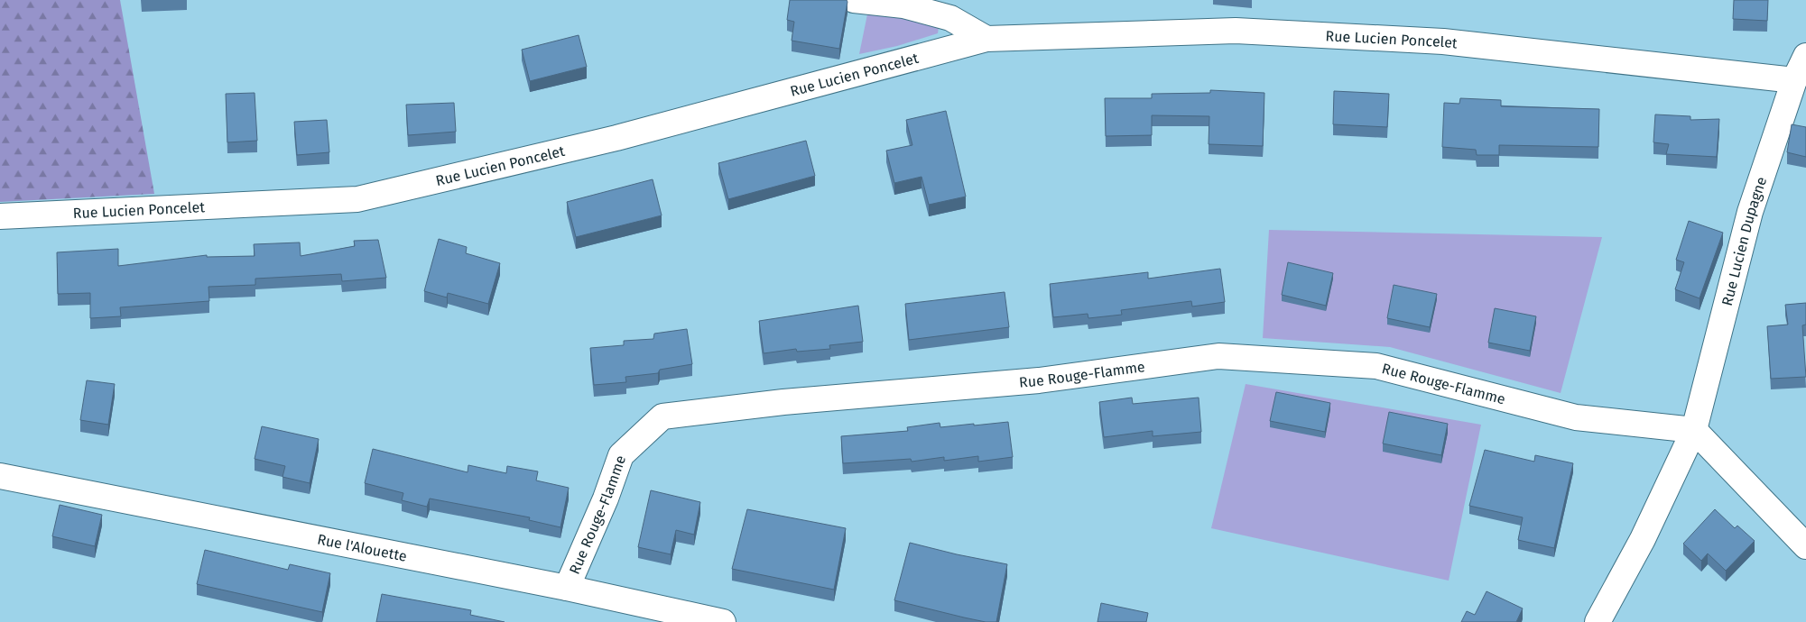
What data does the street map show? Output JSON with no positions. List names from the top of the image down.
{
  "streets": {
    "street": [
      "Rue Lucien Poncelet",
      "Rue Lucien Dupagne",
      "Rue Rouge-Flamme",
      "Rue l'Alouette"
    ]
  },
  "crossings": [
    ["Rue Lucien Poncelet", "Rue Lucien Dupagne"],
    ["Rue Lucien Dupagne", "Rue Rouge-Flamme"],
    ["Rue Rouge-Flamme", "Rue l'Alouette"]
  ]
}
